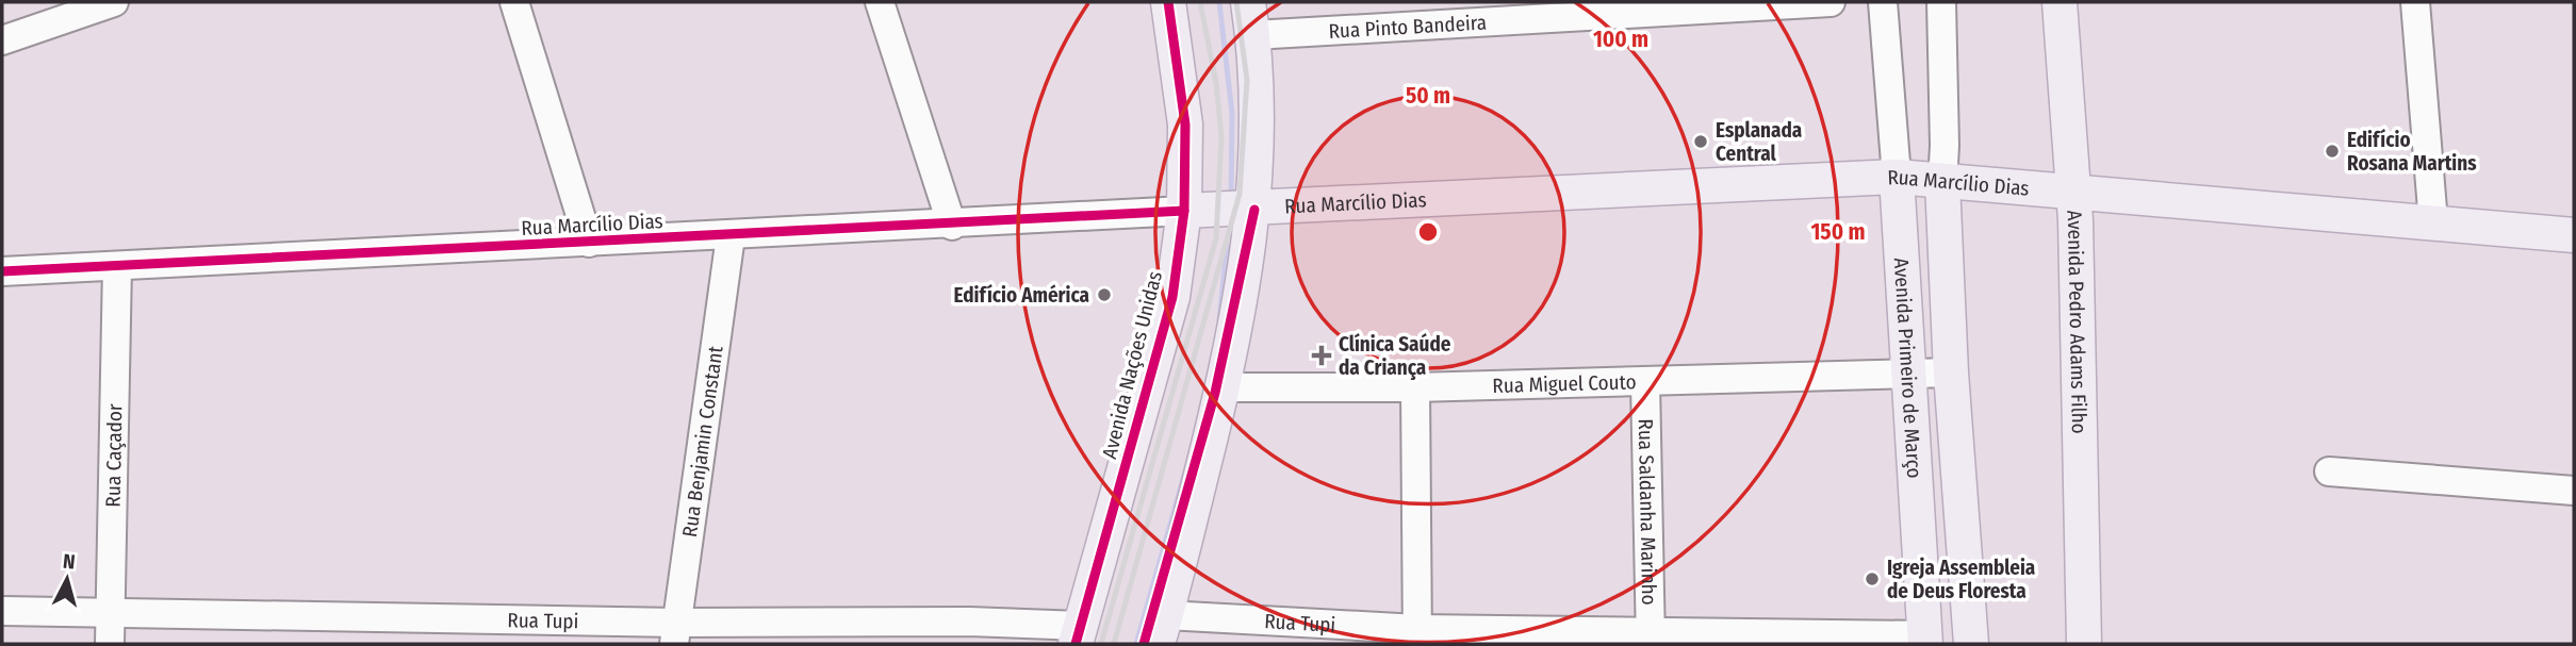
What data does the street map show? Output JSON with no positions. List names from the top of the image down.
{
  "streets": {
    "main road": [
      "Rua Marcílio Dias",
      "Avenida Pedro Adams Filho",
      "Avenida Nações Unidas",
      "Avenida Primeiro de Março"
    ],
    "street": [
      "Rua Pinto Bandeira",
      "Rua Miguel Couto",
      "Rua Benjamin Constant",
      "Rua Caçador",
      "Rua Saldanha Marinho",
      "Rua Tupi"
    ]
  },
  "crossings": [
    ["Rua Marcílio Dias", "Avenida Pedro Adams Filho"],
    ["Rua Marcílio Dias", "Avenida Nações Unidas"],
    ["Rua Marcílio Dias", "Avenida Primeiro de Março"],
    ["Rua Marcílio Dias", "Rua Benjamin Constant"],
    ["Rua Marcílio Dias", "Rua Caçador"],
    ["Avenida Nações Unidas", "Rua Tupi"],
    ["Avenida Primeiro de Março", "Rua Miguel Couto"],
    ["Avenida Primeiro de Março", "Rua Tupi"],
    ["Rua Miguel Couto", "Rua Saldanha Marinho"],
    ["Rua Benjamin Constant", "Rua Tupi"],
    ["Rua Caçador", "Rua Tupi"],
    ["Rua Saldanha Marinho", "Rua Tupi"]
  ],
  "places": {
    "other": [
      "Esplanada Central",
      "Edifício Rosana Martins",
      "Edifício América",
      "Igreja Assembleia de Deus Floresta"
    ],
    "health": ["Clínica Saúde da Criança"]
  },
  "north": "top",
  "rings": ["100 m", "50 m", "150 m"]
}
